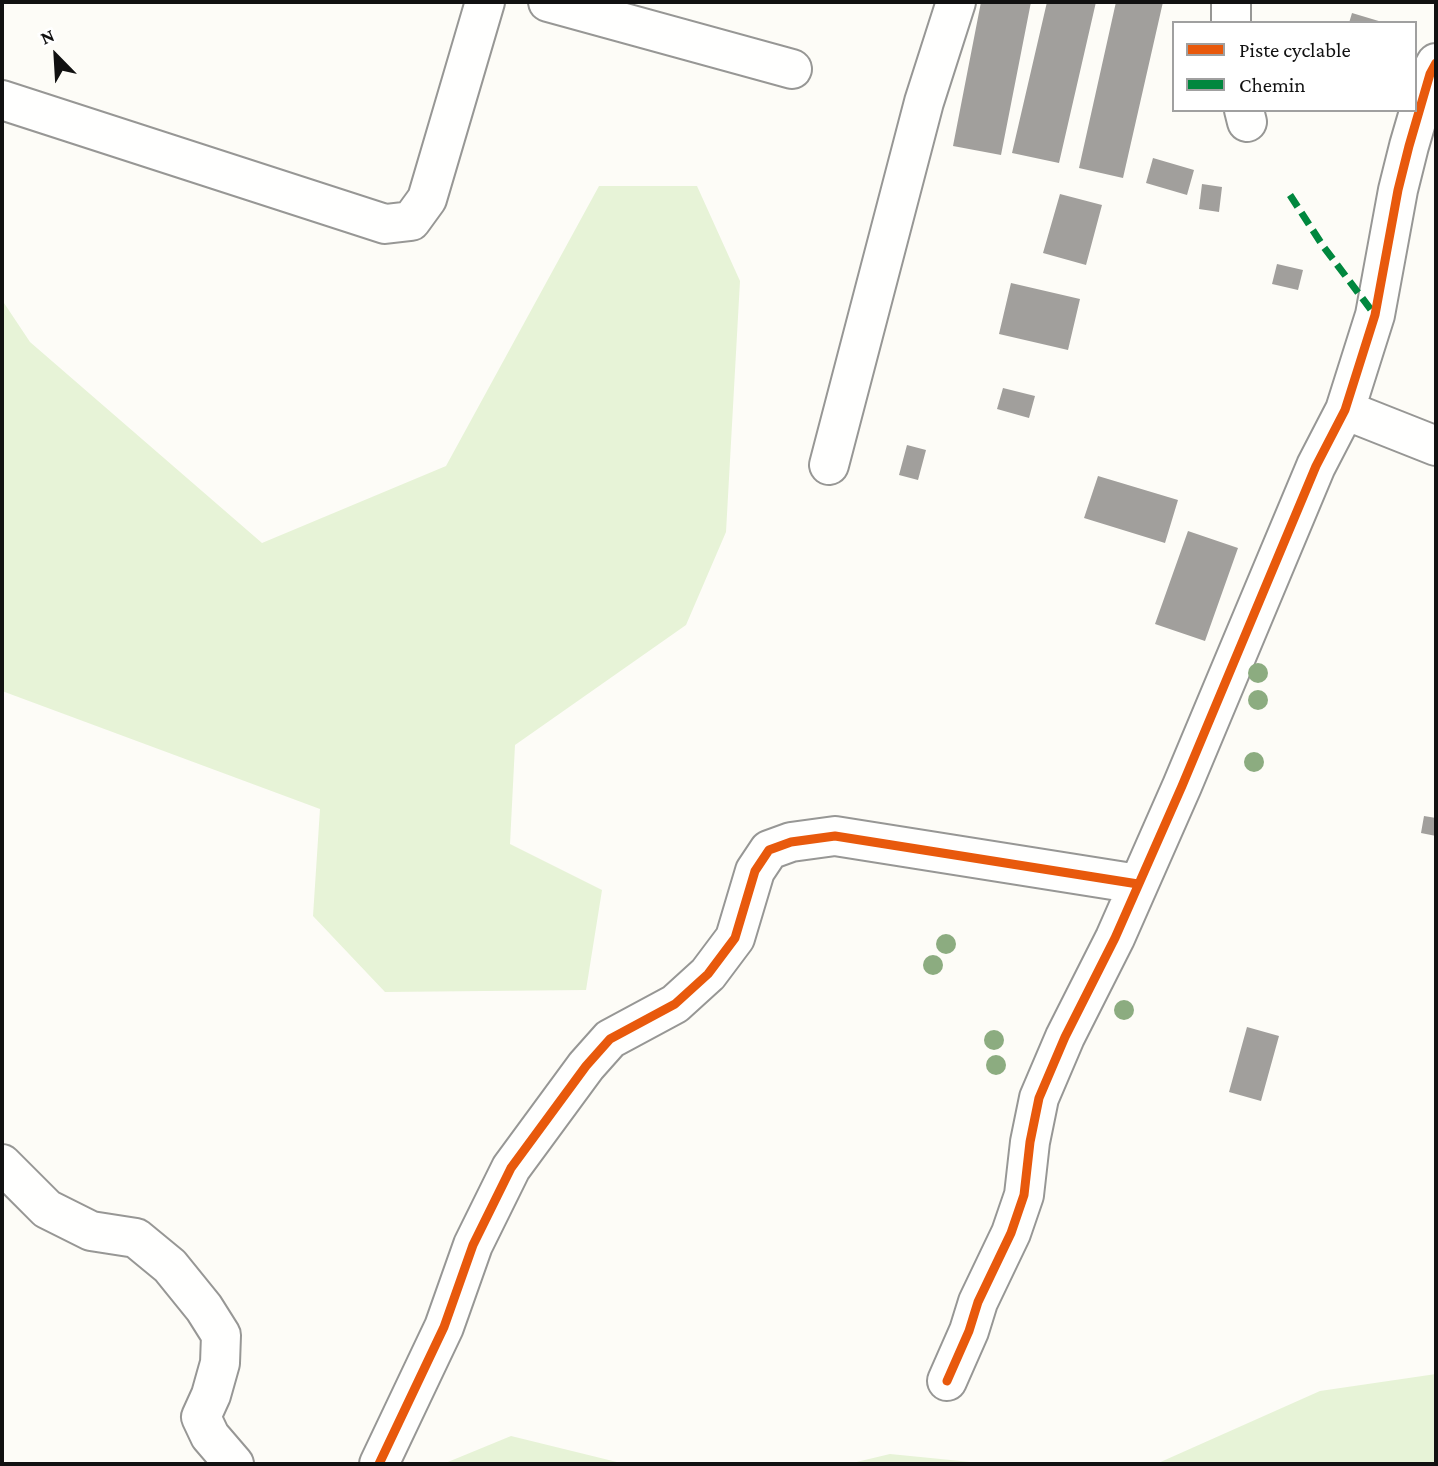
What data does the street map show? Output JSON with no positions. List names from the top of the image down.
{
  "legend": ["Piste cyclable", "Chemin"],
  "north": "top left"
}
